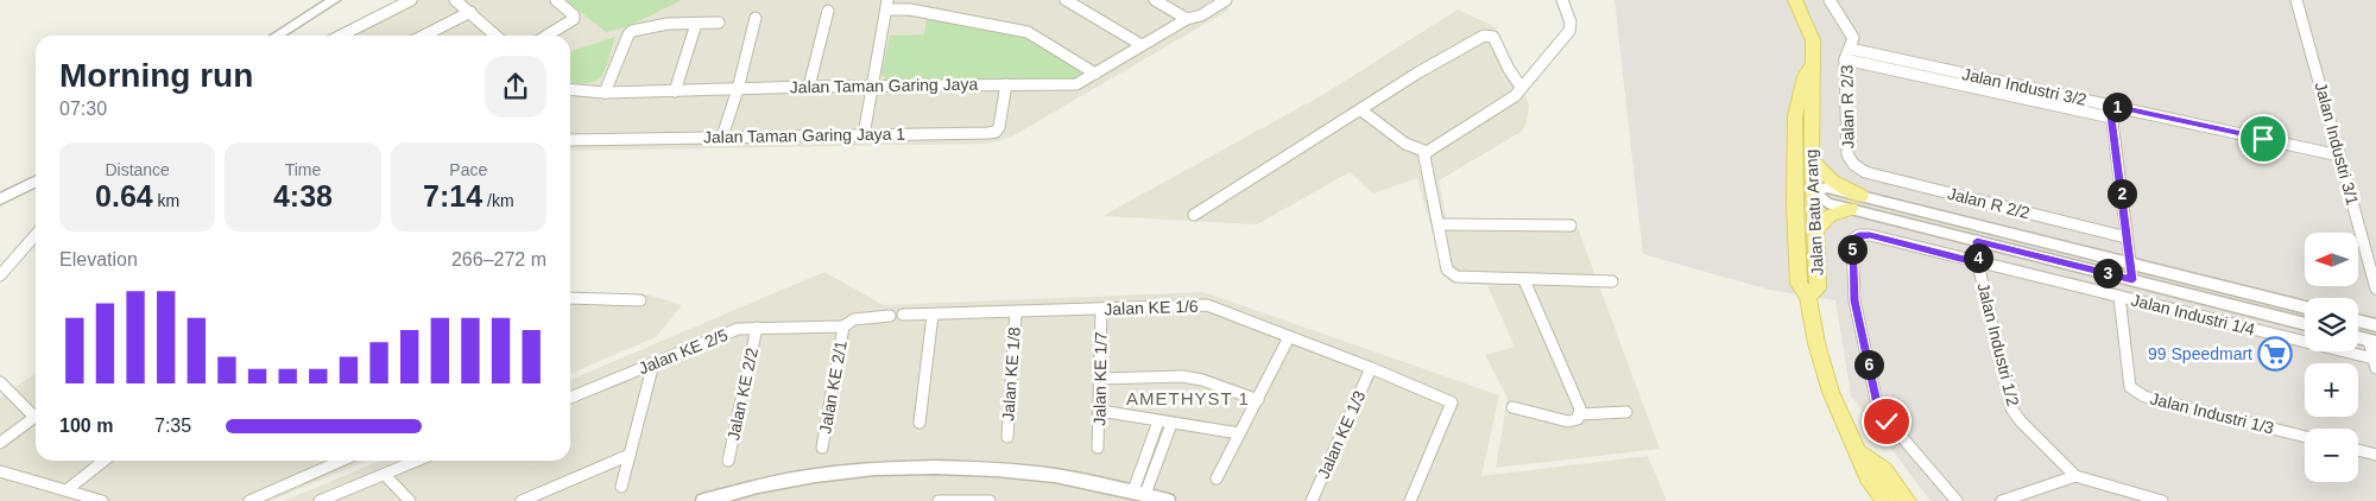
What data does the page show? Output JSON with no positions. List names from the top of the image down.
{
  "streets": {
    "main road": ["Jalan Batu Arang"],
    "street": [
      "Jalan Taman Garing Jaya",
      "Jalan Industri 3/2",
      "Jalan R 2/3",
      "Jalan Taman Garing Jaya 1",
      "Jalan Industri 3/1",
      "Jalan R 2/2",
      "Jalan KE 1/6",
      "Jalan Industri 1/4",
      "Jalan Industri 1/2",
      "Jalan KE 2/5",
      "Jalan KE 1/8",
      "Jalan KE 1/7",
      "Jalan KE 2/1",
      "Jalan KE 2/2",
      "Jalan Industri 1/3",
      "Jalan KE 1/3"
    ]
  },
  "crossings": [
    ["Jalan Taman Garing Jaya", "Jalan Taman Garing Jaya 1"],
    ["Jalan Industri 3/2", "Jalan R 2/3"],
    ["Jalan Industri 3/2", "Jalan Industri 3/1"],
    ["Jalan R 2/3", "Jalan R 2/2"],
    ["Jalan KE 1/6", "Jalan KE 1/8"],
    ["Jalan KE 1/6", "Jalan KE 1/7"],
    ["Jalan KE 1/6", "Jalan KE 1/3"],
    ["Jalan Industri 1/4", "Jalan Industri 1/2"],
    ["Jalan Industri 1/4", "Jalan Industri 1/3"],
    ["Jalan KE 2/5", "Jalan KE 2/1"],
    ["Jalan KE 2/5", "Jalan KE 2/2"]
  ],
  "districts": ["AMETHYST 1"],
  "places": {
    "supermarket": ["99 Speedmart"]
  },
  "north": "left",
  "page": {
    "heading": ["Morning run", "07:30"],
    "pins": [
      "1",
      "2",
      "5",
      "4",
      "3",
      "6"
    ],
    "stats": [
      ["Distance", "0.64 km"],
      ["Time", "4:38"],
      ["Pace", "7:14 /km"]
    ],
    "map_buttons": ["+", "−"],
    "chart": ["Elevation", "266–272 m"],
    "list": [
      {
        "name": "100 m",
        "note": "7:35"
      }
    ]
  }
}
